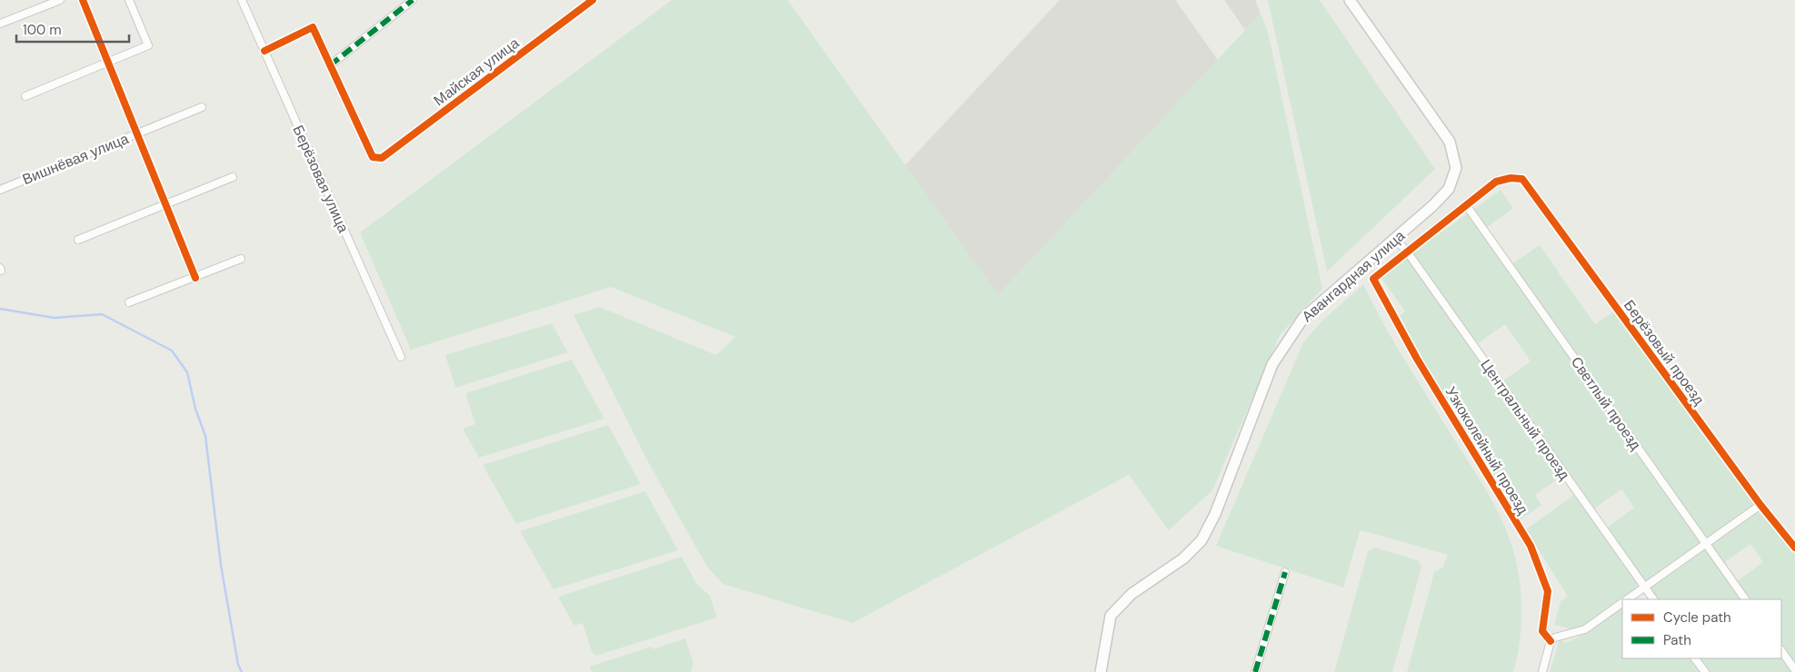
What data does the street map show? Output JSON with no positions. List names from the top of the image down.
{
  "streets": {
    "main road": ["Авангардная улица"],
    "street": [
      "Майская улица",
      "Вишнёвая улица",
      "Берёзовая улица",
      "Берёзовый проезд",
      "Светлый проезд",
      "Центральный проезд",
      "Узкоколейный проезд"
    ]
  },
  "crossings": [
    ["Авангардная улица", "Центральный проезд"],
    ["Берёзовый проезд", "Светлый проезд"],
    ["Центральный проезд", "Узкоколейный проезд"]
  ],
  "legend": ["Cycle path", "Path"],
  "scale_bar": "100 m"
}
